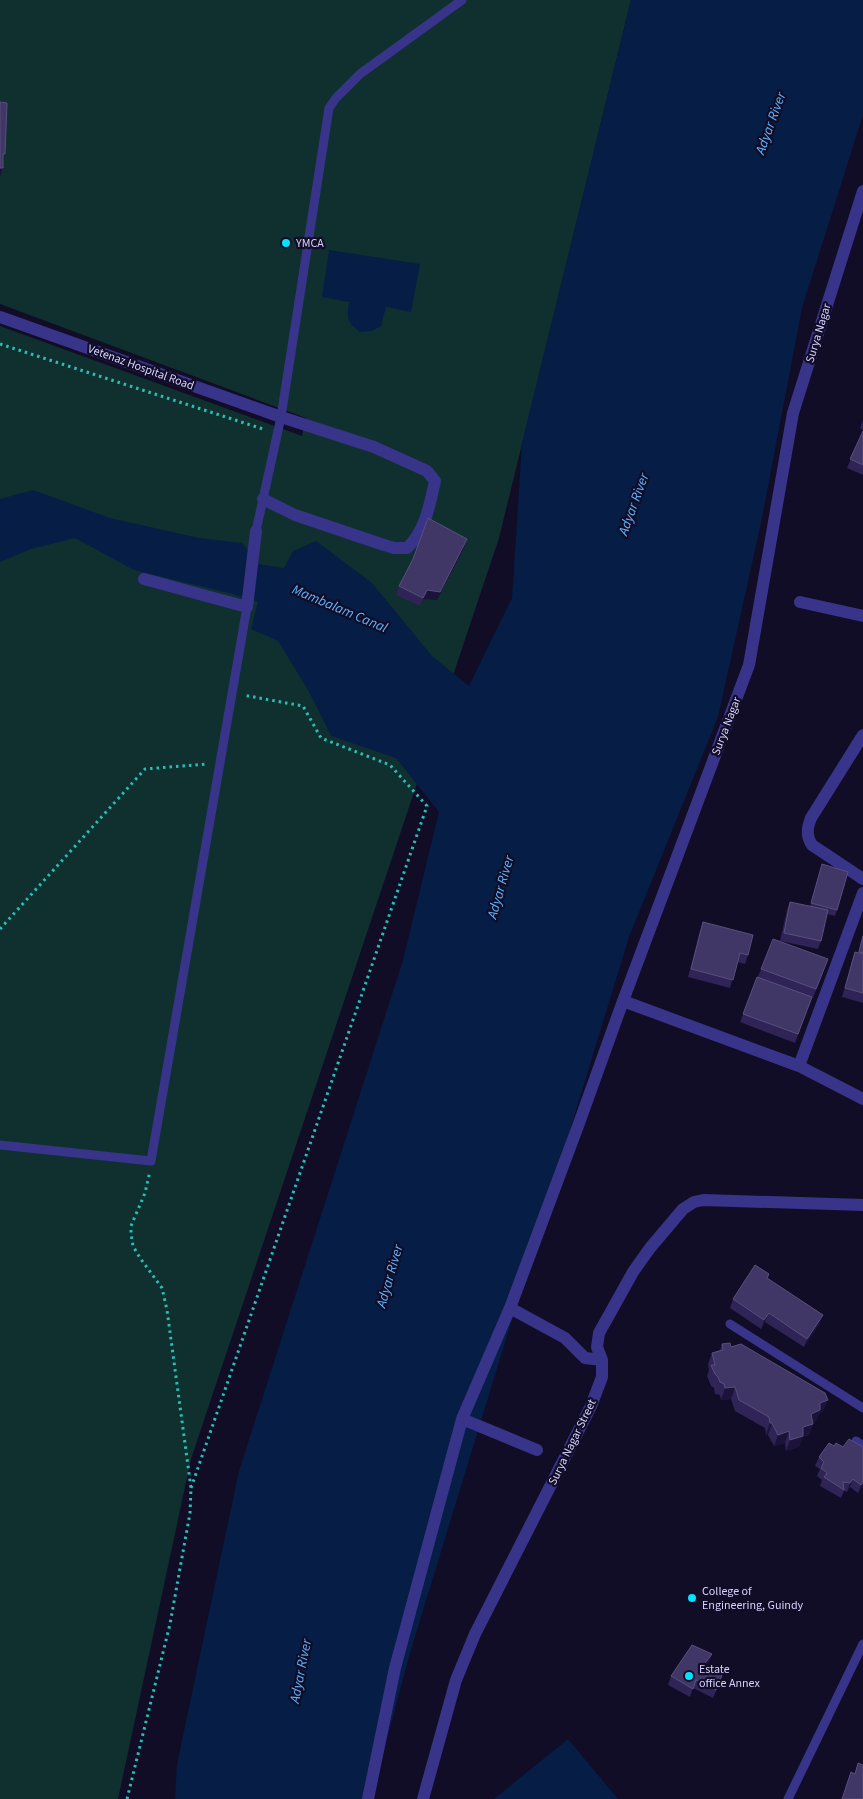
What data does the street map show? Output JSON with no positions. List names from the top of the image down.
{
  "streets": {
    "street": ["Surya Nagar", "Vetenaz Hospital Road", "Surya Nagar Street"]
  },
  "water": ["Adyar River", "Mambalam Canal"],
  "places": ["YMCA", "College of Engineering, Guindy", "Estate office Annex"]
}
